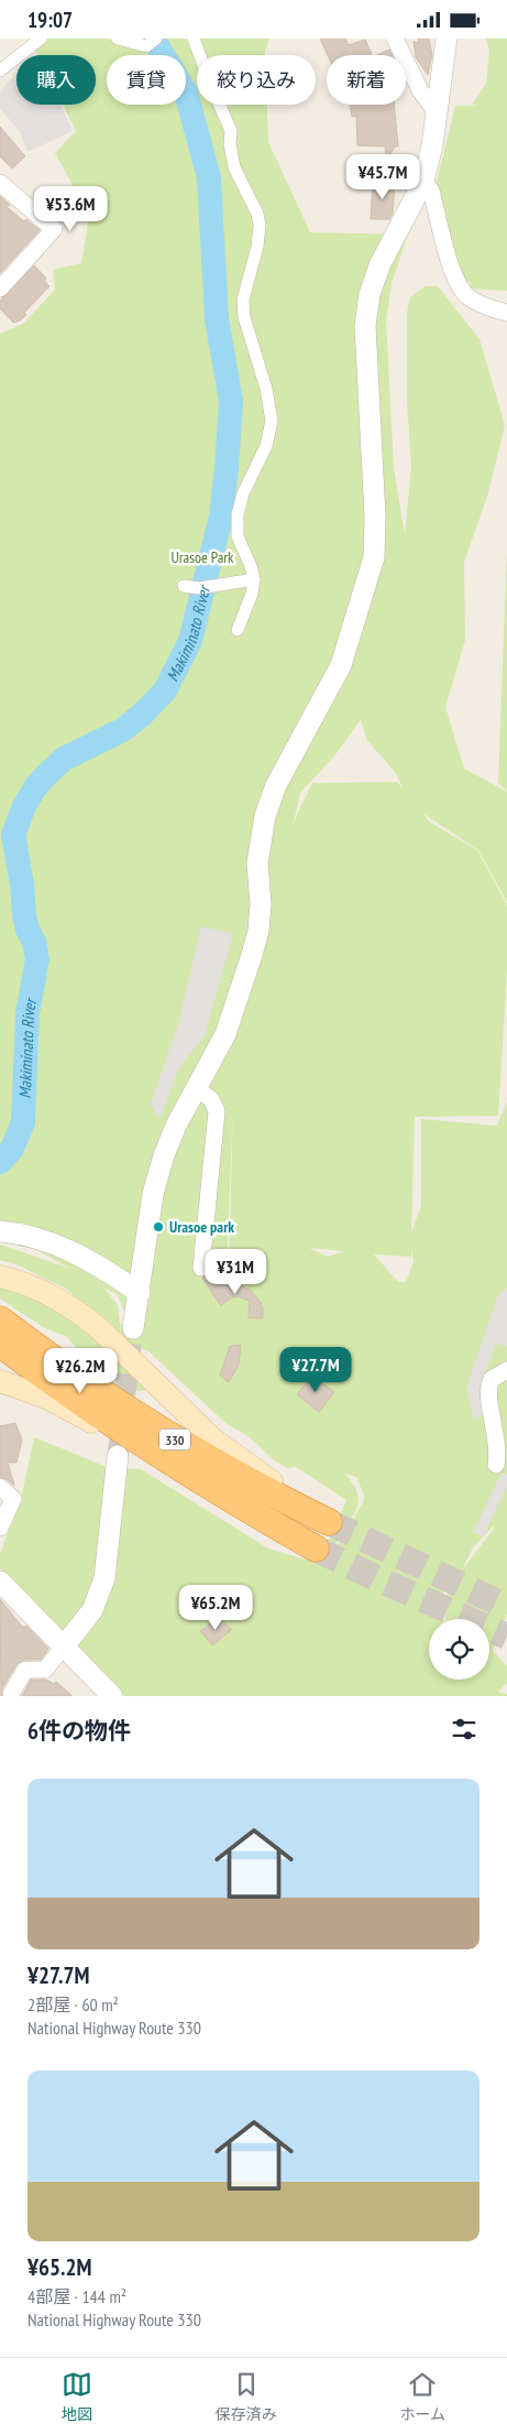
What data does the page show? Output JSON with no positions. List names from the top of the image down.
{
  "streets": {
    "highway": ["330"]
  },
  "water": ["Makiminato River"],
  "parks": ["Urasoe Park"],
  "places": ["Urasoe park"],
  "page": {
    "status": "19:07",
    "chip": [
      "購入",
      "賃貸",
      "絞り込み",
      "新着"
    ],
    "price": [
      "¥45.7M",
      "¥53.6M",
      "¥31M",
      "¥27.7M",
      "¥26.2M",
      "¥65.2M"
    ],
    "heading": "6件の物件",
    "list": [
      {
        "name": "¥27.7M",
        "note": "2部屋 · 60 m² · National Highway Route 330"
      },
      {
        "name": "¥65.2M",
        "note": "4部屋 · 144 m² · National Highway Route 330"
      }
    ],
    "tabs": ["地図", "保存済み", "ホーム"]
  }
}
